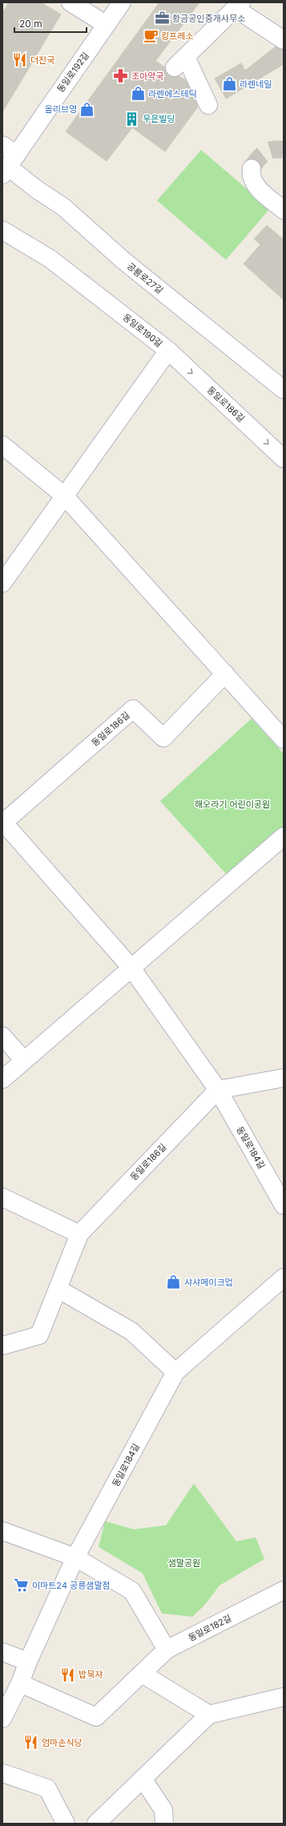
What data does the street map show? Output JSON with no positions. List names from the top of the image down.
{
  "streets": {
    "street": [
      "동일로192길",
      "공릉로27길",
      "동일로190길",
      "동일로186길",
      "동일로184길",
      "동일로182길"
    ]
  },
  "crossings": [
    ["동일로192길", "공릉로27길"],
    ["동일로190길", "동일로186길"],
    ["동일로186길", "동일로184길"],
    ["동일로184길", "동일로182길"]
  ],
  "parks": ["해오라기 어린이공원", "샘말공원"],
  "places": {
    "office": ["황금공인중개사무소"],
    "cafe": ["킹프레소"],
    "restaurant": ["더진국", "밥묵쟈", "엄마손식당"],
    "pharmacy": ["조아약국"],
    "shop": [
      "라렌네일",
      "라렌에스테틱",
      "올리브영",
      "샤샤메이크업"
    ],
    "building": ["우은빌딩"],
    "supermarket": ["이마트24 공릉샘말점"]
  },
  "scale_bar": "20 m"
}
